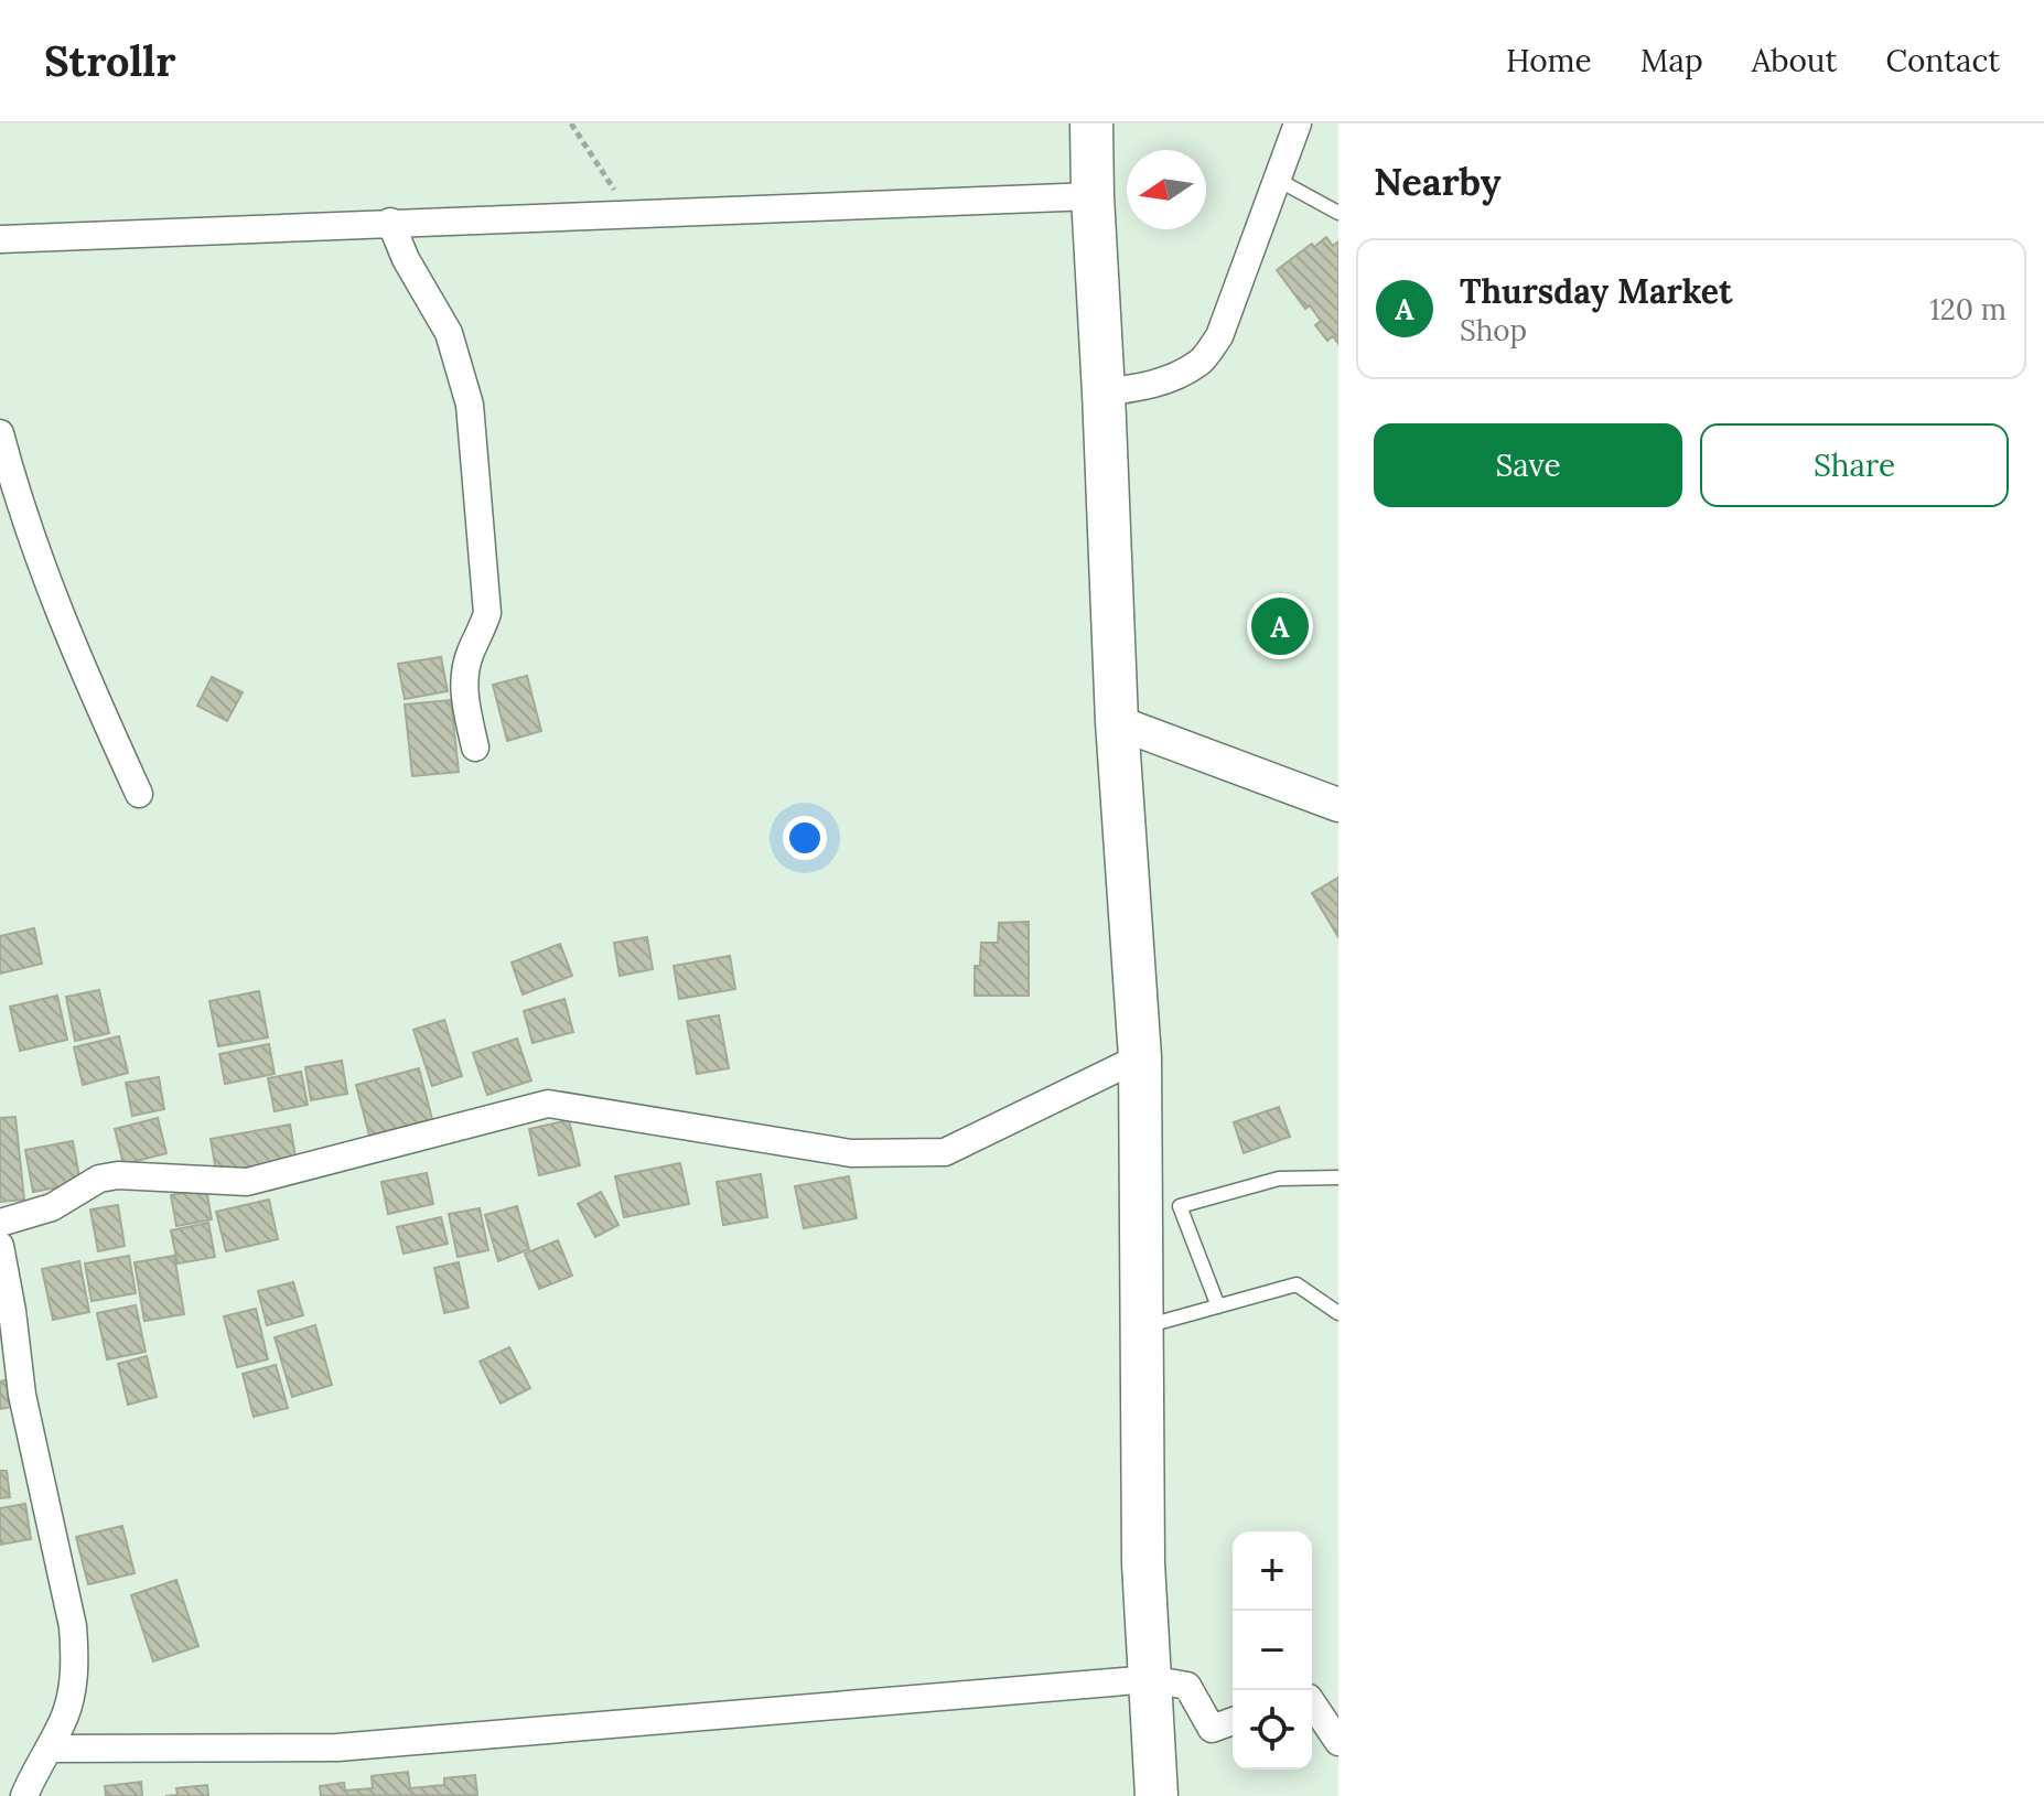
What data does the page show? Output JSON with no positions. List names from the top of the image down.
{
  "north": "left",
  "page": {
    "header": "Strollr",
    "nav": [
      "Home",
      "Map",
      "About",
      "Contact"
    ],
    "heading": "Nearby",
    "list": [
      {
        "mark": "A",
        "name": "Thursday Market",
        "note": "Shop",
        "value": "120 m"
      }
    ],
    "buttons": ["Save", "Share"],
    "pins": "A",
    "map_buttons": ["+", "−"]
  }
}
